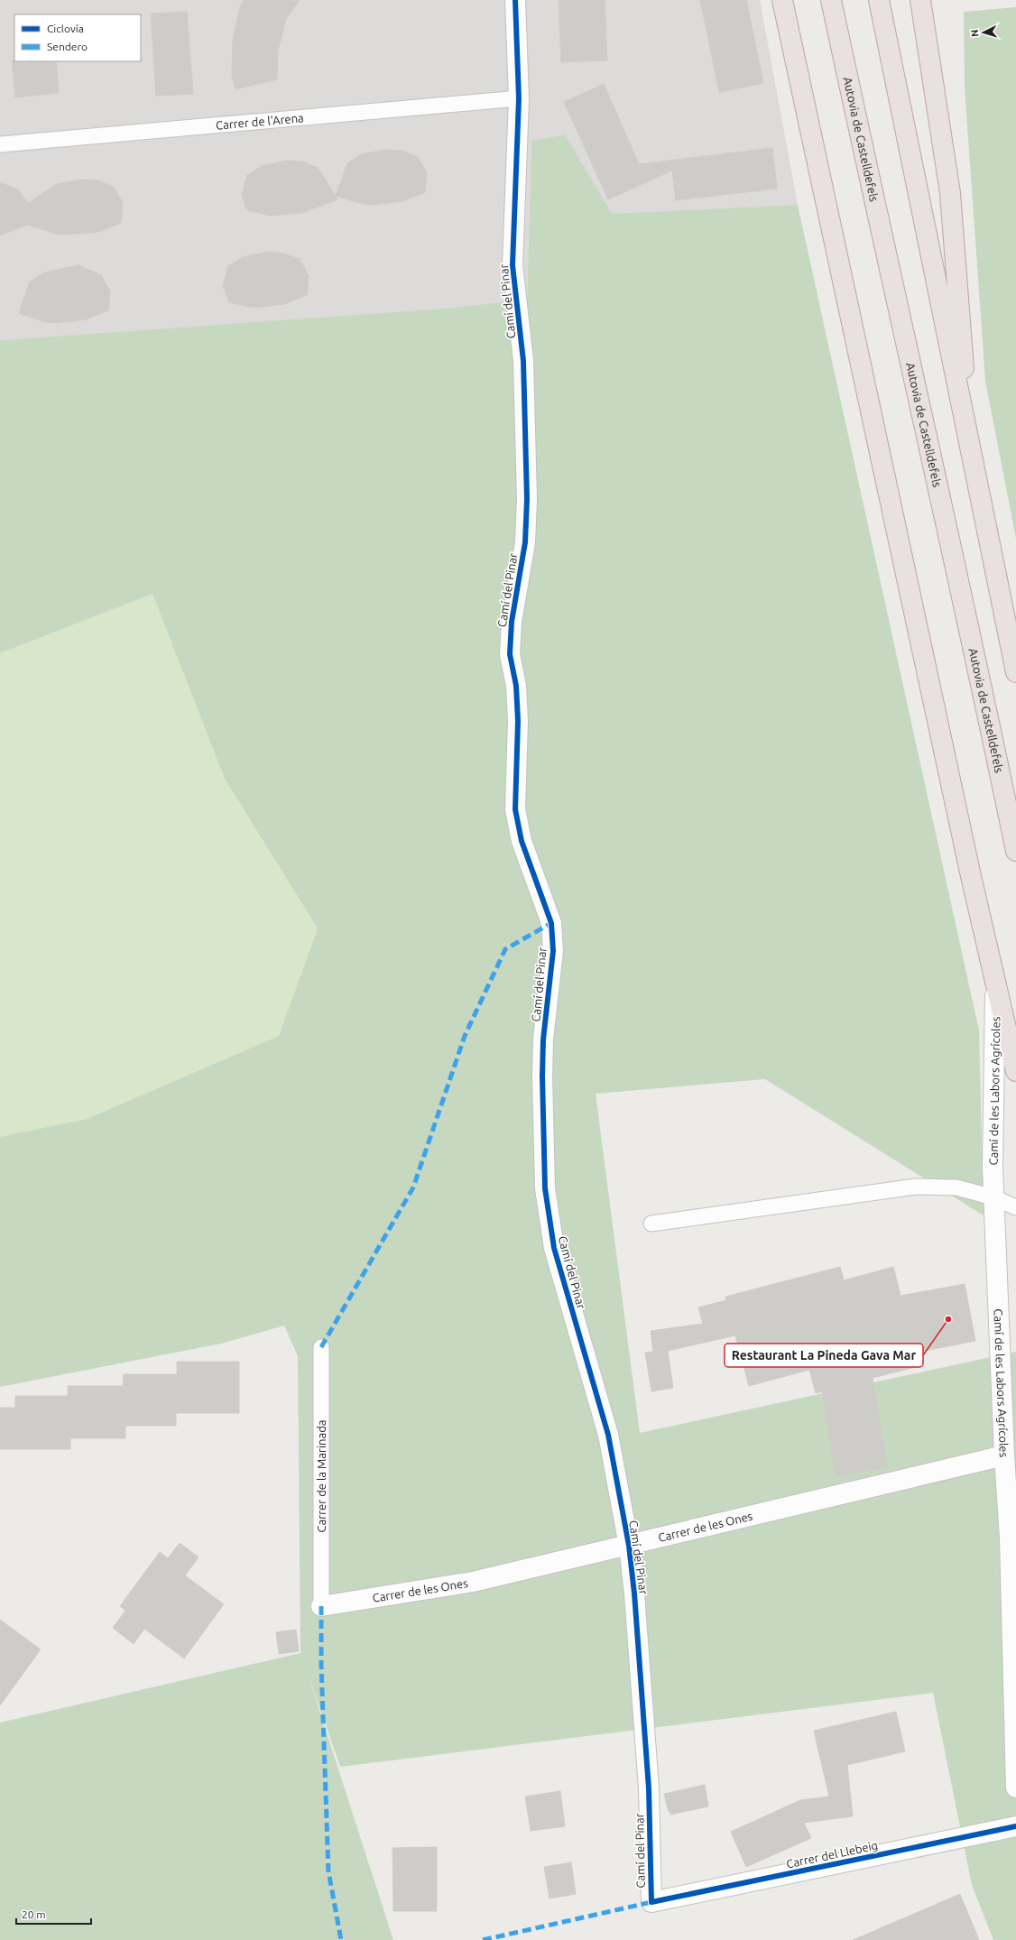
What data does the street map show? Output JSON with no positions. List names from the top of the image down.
{
  "streets": {
    "highway": ["Autovia de Castelldefels"],
    "street": [
      "Camí del Pinar",
      "Camí de les Labors Agrícoles",
      "Carrer de les Ones",
      "Carrer del Llebeig"
    ],
    "lane": ["Carrer de l'Arena", "Carrer de la Marinada"]
  },
  "crossings": [
    ["Carrer de l'Arena", "Camí del Pinar"],
    ["Camí del Pinar", "Carrer de les Ones"],
    ["Camí del Pinar", "Carrer del Llebeig"],
    ["Camí de les Labors Agrícoles", "Carrer de les Ones"],
    ["Carrer de la Marinada", "Carrer de les Ones"]
  ],
  "places": ["Restaurant La Pineda Gava Mar"],
  "legend": ["Ciclovía", "Sendero"],
  "scale_bar": "20 m",
  "north": "left"
}
